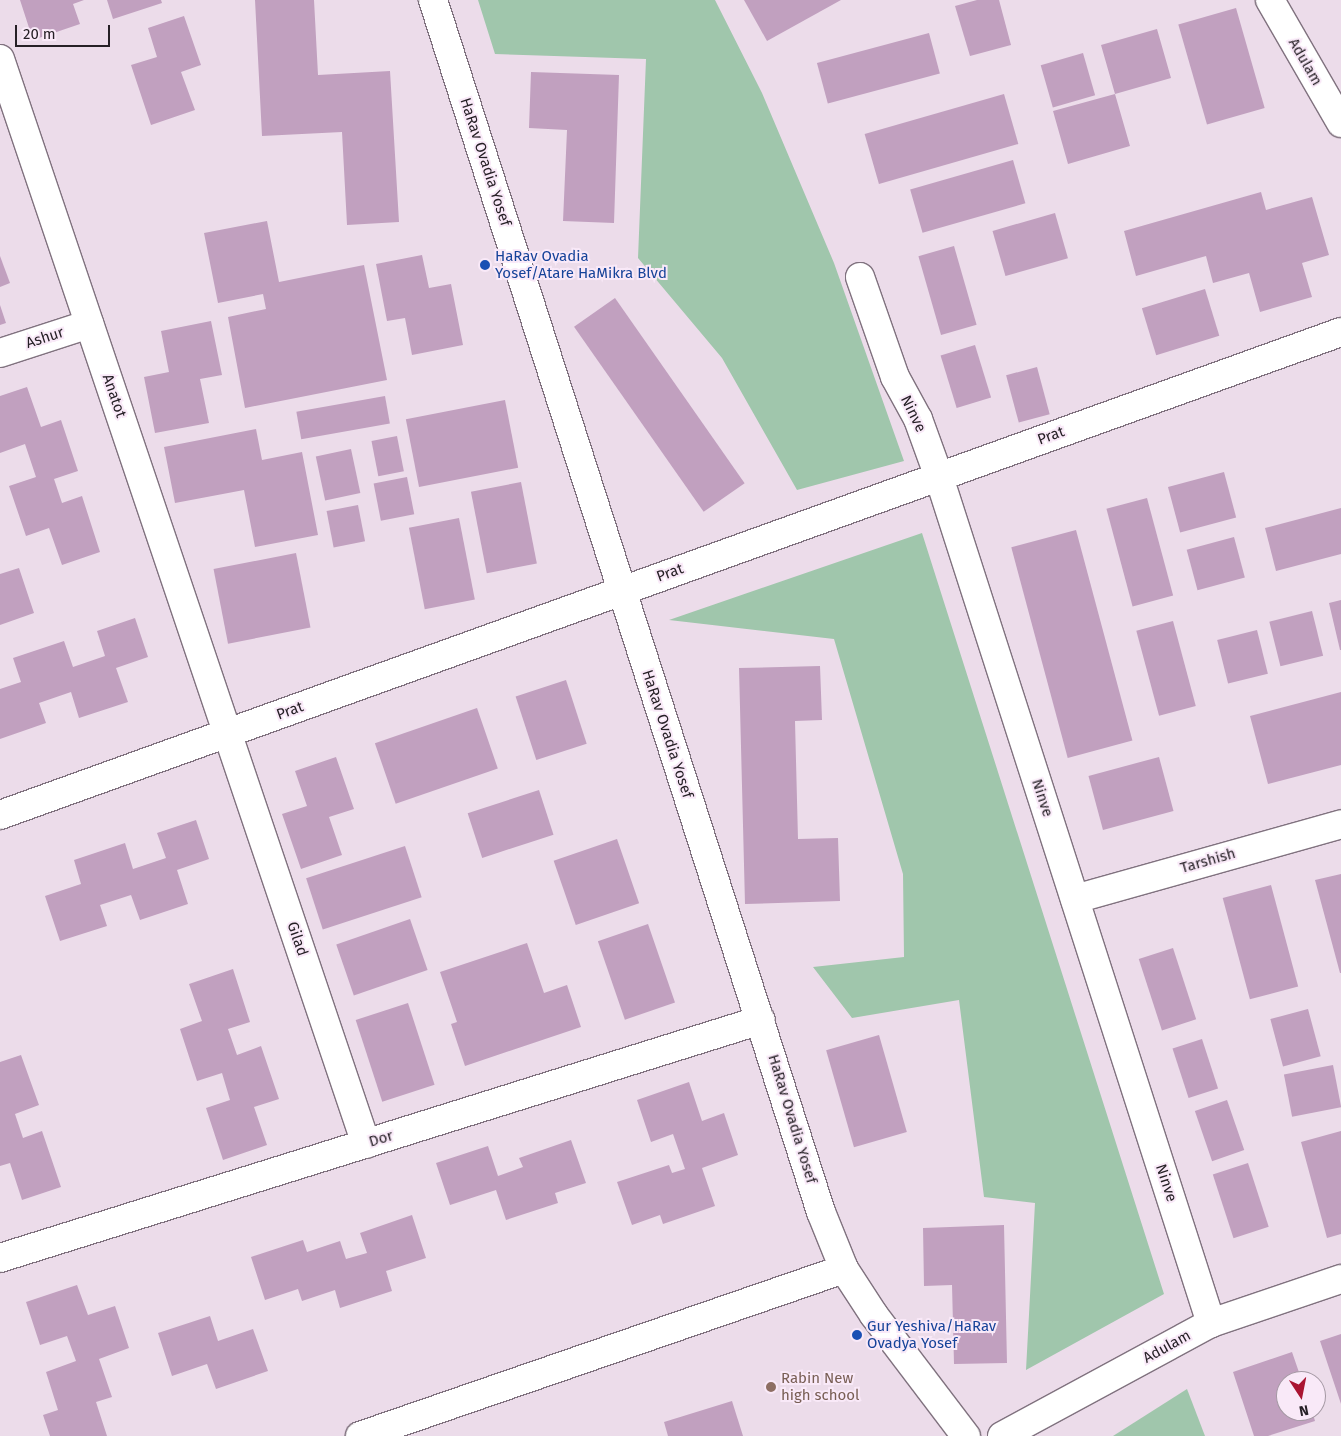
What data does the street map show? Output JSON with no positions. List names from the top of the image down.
{
  "streets": {
    "street": [
      "Adulam",
      "HaRav Ovadia Yosef",
      "Ashur",
      "Anatot",
      "Ninve",
      "Prat",
      "Tarshish",
      "Gilad",
      "Dor"
    ]
  },
  "crossings": [
    ["Adulam", "Ninve"],
    ["HaRav Ovadia Yosef", "Prat"],
    ["HaRav Ovadia Yosef", "Dor"],
    ["Ashur", "Anatot"],
    ["Anatot", "Prat"],
    ["Anatot", "Gilad"],
    ["Ninve", "Prat"],
    ["Ninve", "Tarshish"],
    ["Prat", "Gilad"],
    ["Gilad", "Dor"]
  ],
  "places": ["HaRav Ovadia Yosef/Atare HaMikra Blvd", "Gur Yeshiva/HaRav Ovadya Yosef", "Rabin New high school"],
  "scale_bar": "20 m",
  "north": "bottom"
}
